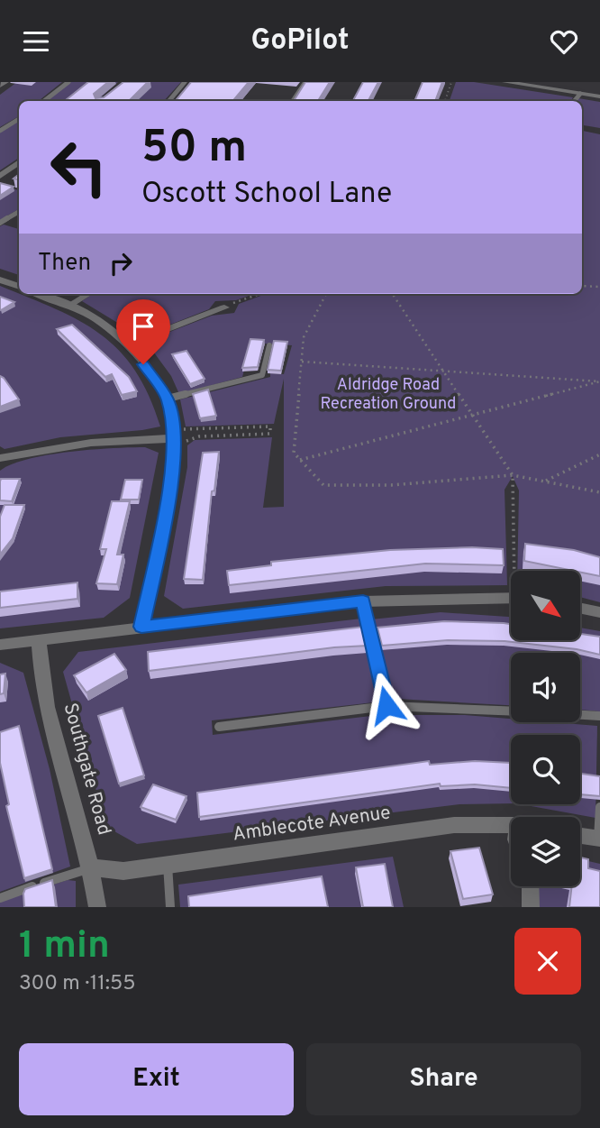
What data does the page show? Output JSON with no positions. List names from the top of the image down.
{
  "streets": {
    "street": ["Southgate Road", "Amblecote Avenue"]
  },
  "crossings": [
    ["Southgate Road", "Amblecote Avenue"]
  ],
  "parks": ["Aldridge Road Recreation Ground"],
  "north": "bottom right",
  "page": {
    "header": "GoPilot",
    "turn": ["50 m", "Oscott School Lane"],
    "then": "Then",
    "heading": ["1 min", "300 m · 11:55"],
    "buttons": ["Exit", "Share"]
  }
}
